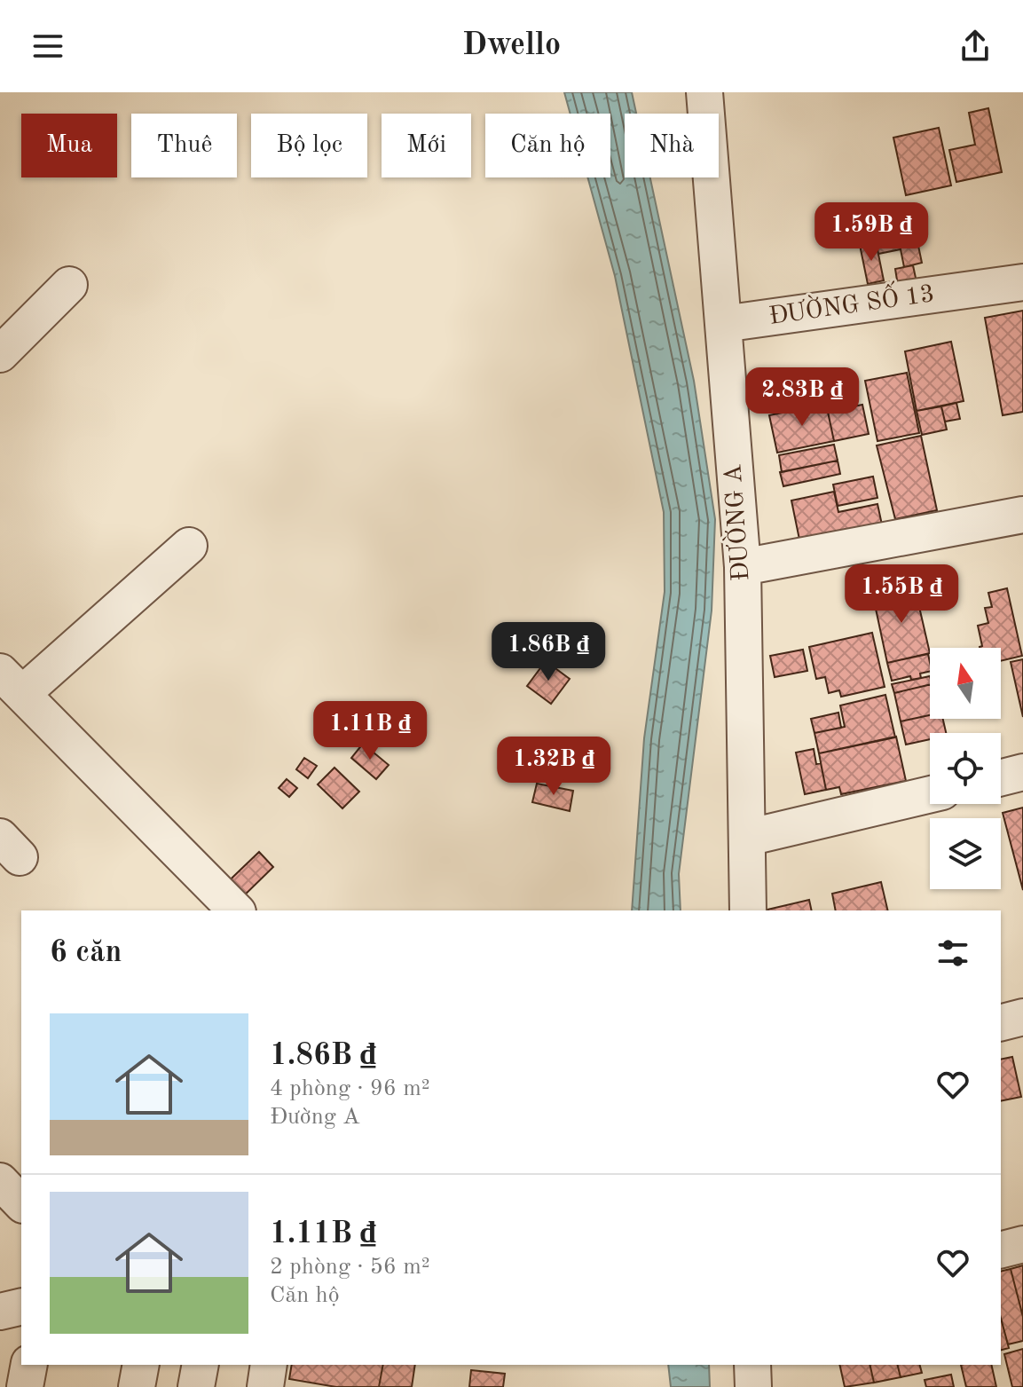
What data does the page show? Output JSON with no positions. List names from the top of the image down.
{
  "streets": {
    "street": ["ĐƯỜNG SỐ 13", "ĐƯỜNG A"]
  },
  "crossings": [
    ["ĐƯỜNG SỐ 13", "ĐƯỜNG A"]
  ],
  "north": "top",
  "page": {
    "header": "Dwello",
    "chip": [
      "Mua",
      "Thuê",
      "Bộ lọc",
      "Mới",
      "Căn hộ",
      "Nhà"
    ],
    "price": [
      "1.59B ₫",
      "2.83B ₫",
      "1.55B ₫",
      "1.86B ₫",
      "1.11B ₫",
      "1.32B ₫"
    ],
    "heading": "6 căn",
    "list": [
      {
        "name": "1.86B ₫",
        "note": "4 phòng · 96 m² · Đường A"
      },
      {
        "name": "1.11B ₫",
        "note": "2 phòng · 56 m² · Căn hộ"
      }
    ]
  }
}
